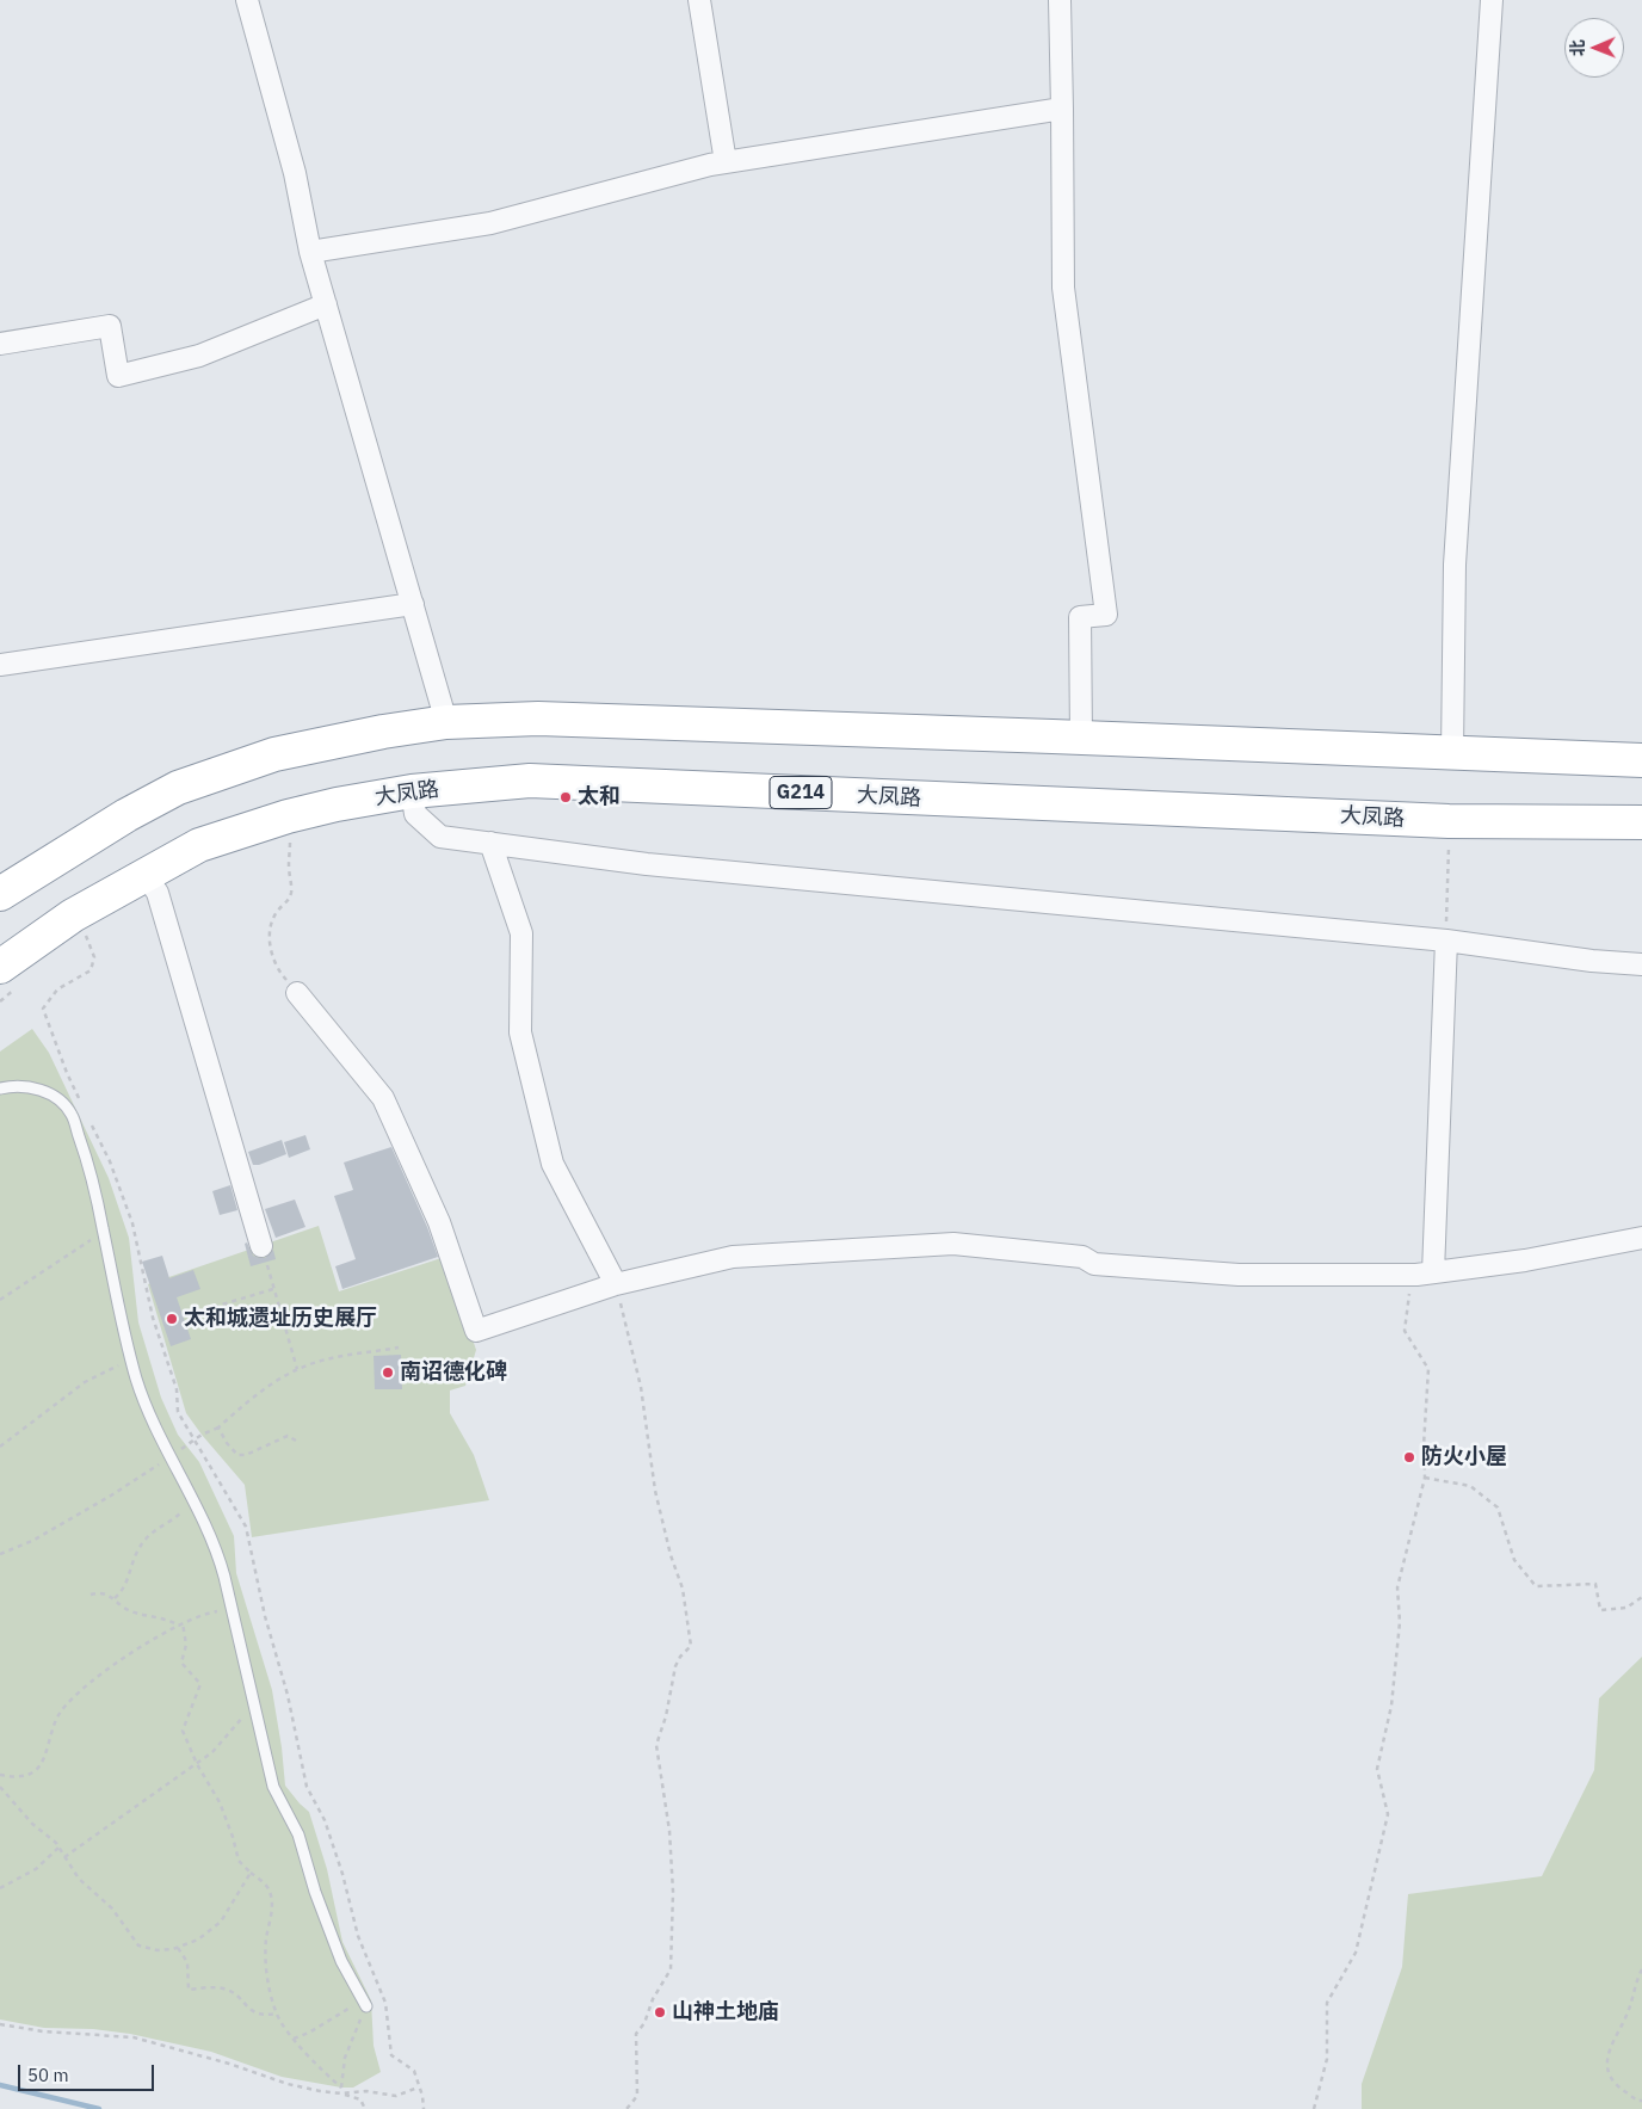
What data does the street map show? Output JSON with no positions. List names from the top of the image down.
{
  "streets": {
    "highway": ["G214", "大凤路"]
  },
  "places": [
    "太和",
    "太和城遗址历史展厅",
    "南诏德化碑",
    "防火小屋",
    "山神土地庙"
  ],
  "scale_bar": "50 m",
  "north": "left"
}
